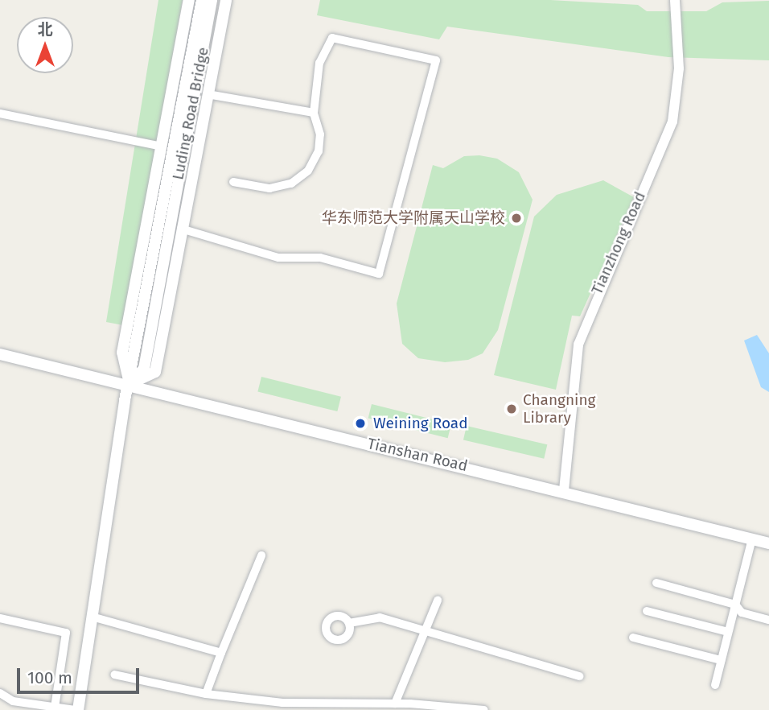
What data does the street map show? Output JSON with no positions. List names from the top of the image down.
{
  "streets": {
    "main road": ["Luding Road Bridge", "Tianshan Road"],
    "street": ["Tianzhong Road"]
  },
  "crossings": [
    ["Tianzhong Road", "Tianshan Road"]
  ],
  "places": ["华东师范大学附属天山学校", "Changning Library", "Weining Road"],
  "scale_bar": "100 m",
  "north": "top"
}
